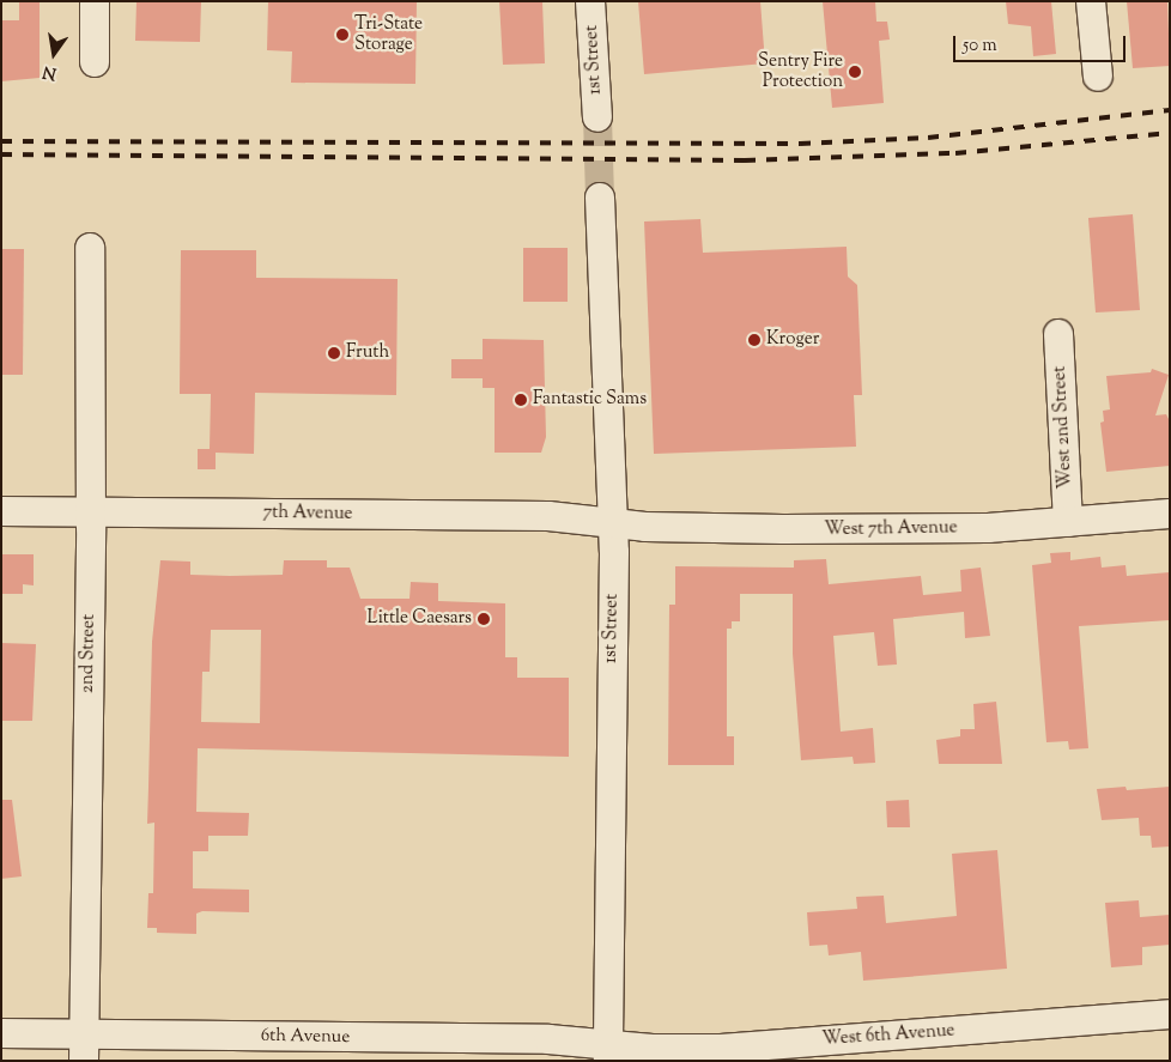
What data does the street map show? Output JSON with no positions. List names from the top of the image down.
{
  "streets": {
    "street": [
      "1st Street",
      "West 2nd Street",
      "7th Avenue",
      "West 7th Avenue",
      "2nd Street",
      "West 6th Avenue",
      "6th Avenue"
    ]
  },
  "crossings": [
    ["1st Street", "7th Avenue"],
    ["1st Street", "West 7th Avenue"],
    ["1st Street", "West 6th Avenue"],
    ["1st Street", "6th Avenue"],
    ["West 2nd Street", "West 7th Avenue"],
    ["7th Avenue", "West 7th Avenue"],
    ["7th Avenue", "2nd Street"],
    ["2nd Street", "6th Avenue"],
    ["West 6th Avenue", "6th Avenue"]
  ],
  "places": [
    "Tri-State Storage",
    "Sentry Fire Protection",
    "Kroger",
    "Fruth",
    "Fantastic Sams",
    "Little Caesars"
  ],
  "scale_bar": "50 m",
  "north": "bottom"
}
